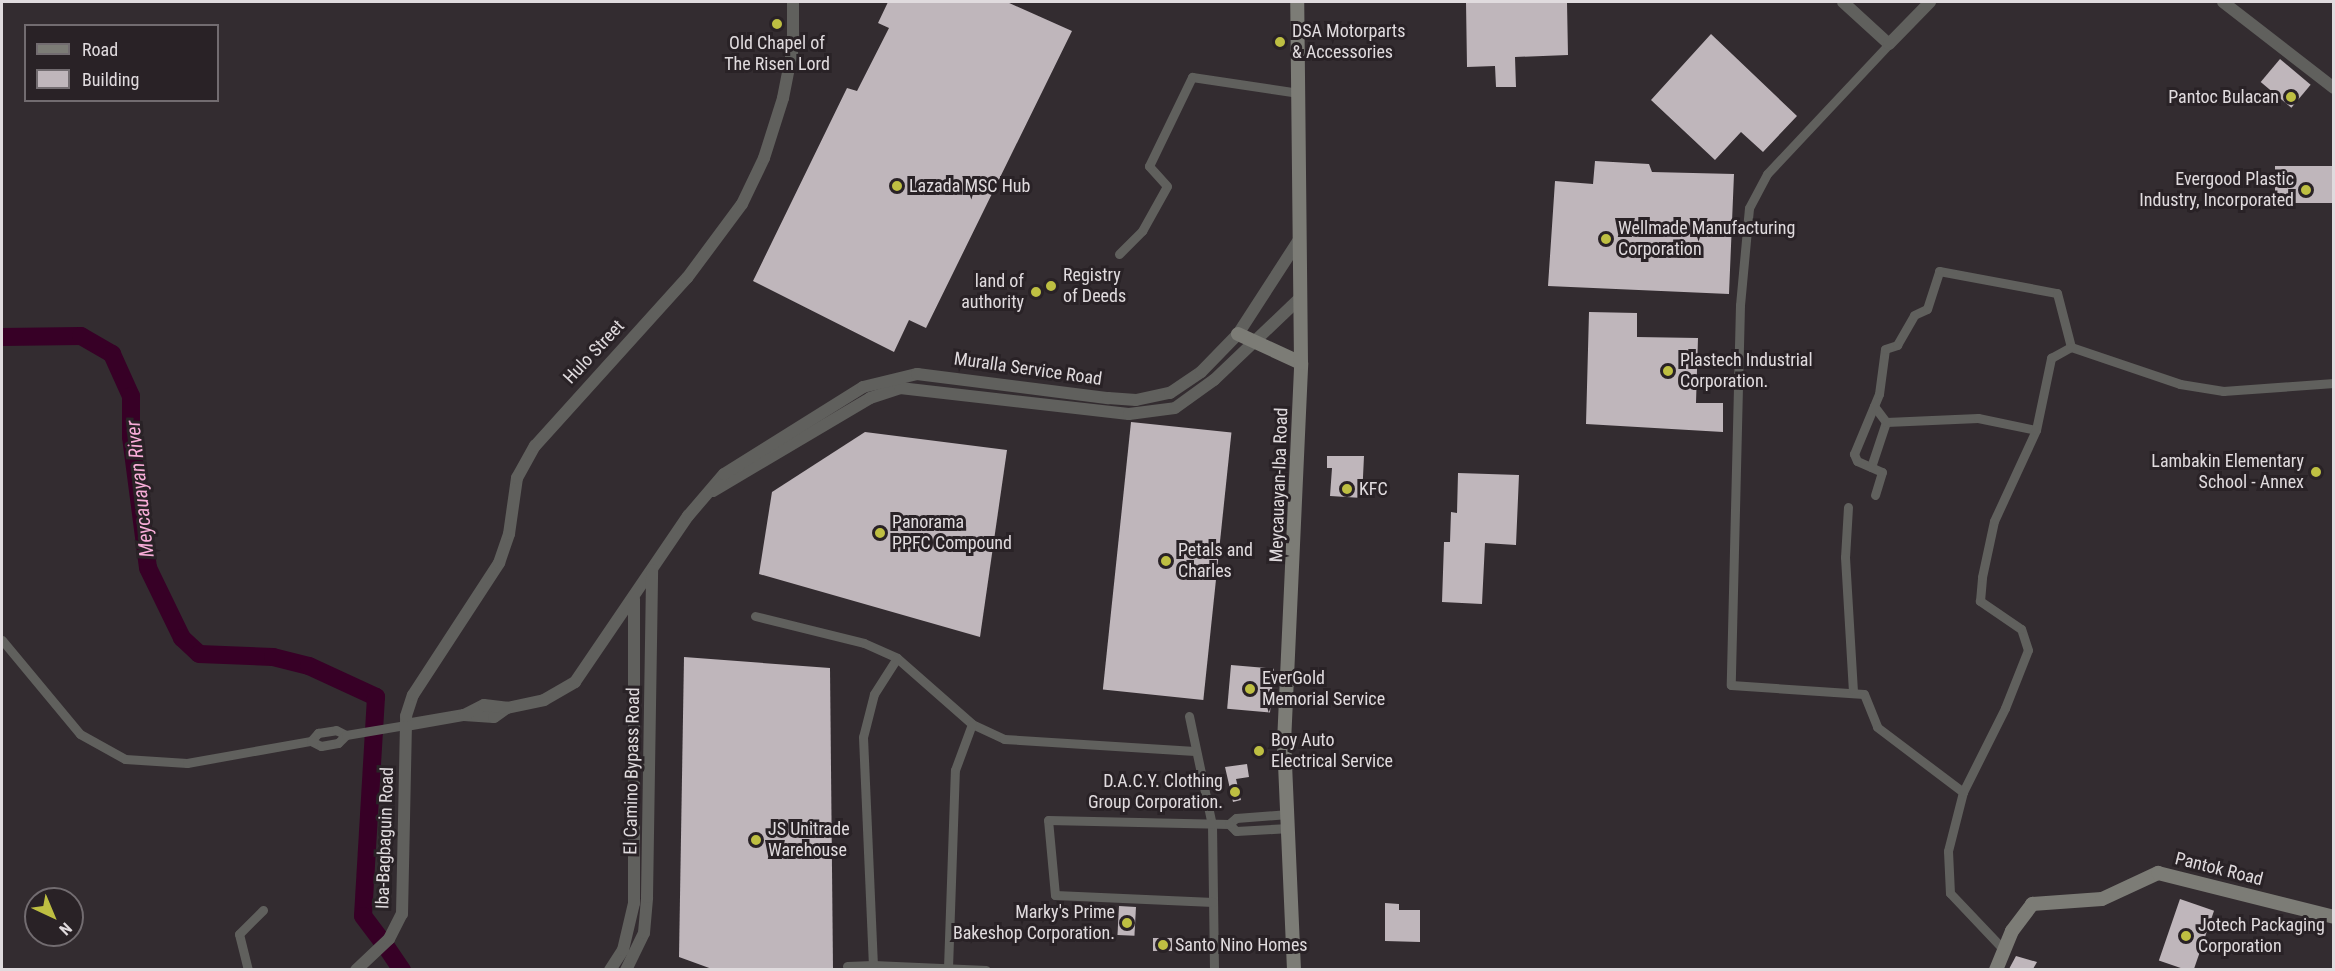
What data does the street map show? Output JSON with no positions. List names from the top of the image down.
{
  "streets": {
    "main road": ["Meycauayan-Iba Road", "Pantok Road"],
    "street": [
      "Hulo Street",
      "Muralla Service Road",
      "El Camino Bypass Road",
      "Iba-Bagbaguin Road"
    ]
  },
  "crossings": [
    ["Hulo Street", "Muralla Service Road"],
    ["Hulo Street", "Iba-Bagbaguin Road"],
    ["Muralla Service Road", "Meycauayan-Iba Road"],
    ["Muralla Service Road", "El Camino Bypass Road"],
    ["Muralla Service Road", "Iba-Bagbaguin Road"]
  ],
  "water": ["Meycauayan River"],
  "places": [
    "Old Chapel of The Risen Lord",
    "DSA Motorparts & Accessories",
    "Pantoc Bulacan",
    "Lazada MSC Hub",
    "Evergood Plastic Industry, Incorporated",
    "Wellmade Manufacturing Corporation",
    "Registry of Deeds",
    "land of authority",
    "Plastech Industrial Corporation.",
    "Lambakin Elementary School - Annex",
    "KFC",
    "Panorama PPFC Compound",
    "Petals and Charles",
    "EverGold Memorial Service",
    "Boy Auto Electrical Service",
    "D.A.C.Y. Clothing Group Corporation.",
    "JS Unitrade Warehouse",
    "Marky's Prime Bakeshop Corporation.",
    "Jotech Packaging Corporation",
    "Santo Nino Homes"
  ],
  "legend": ["Road", "Building"],
  "north": "bottom right"
}
